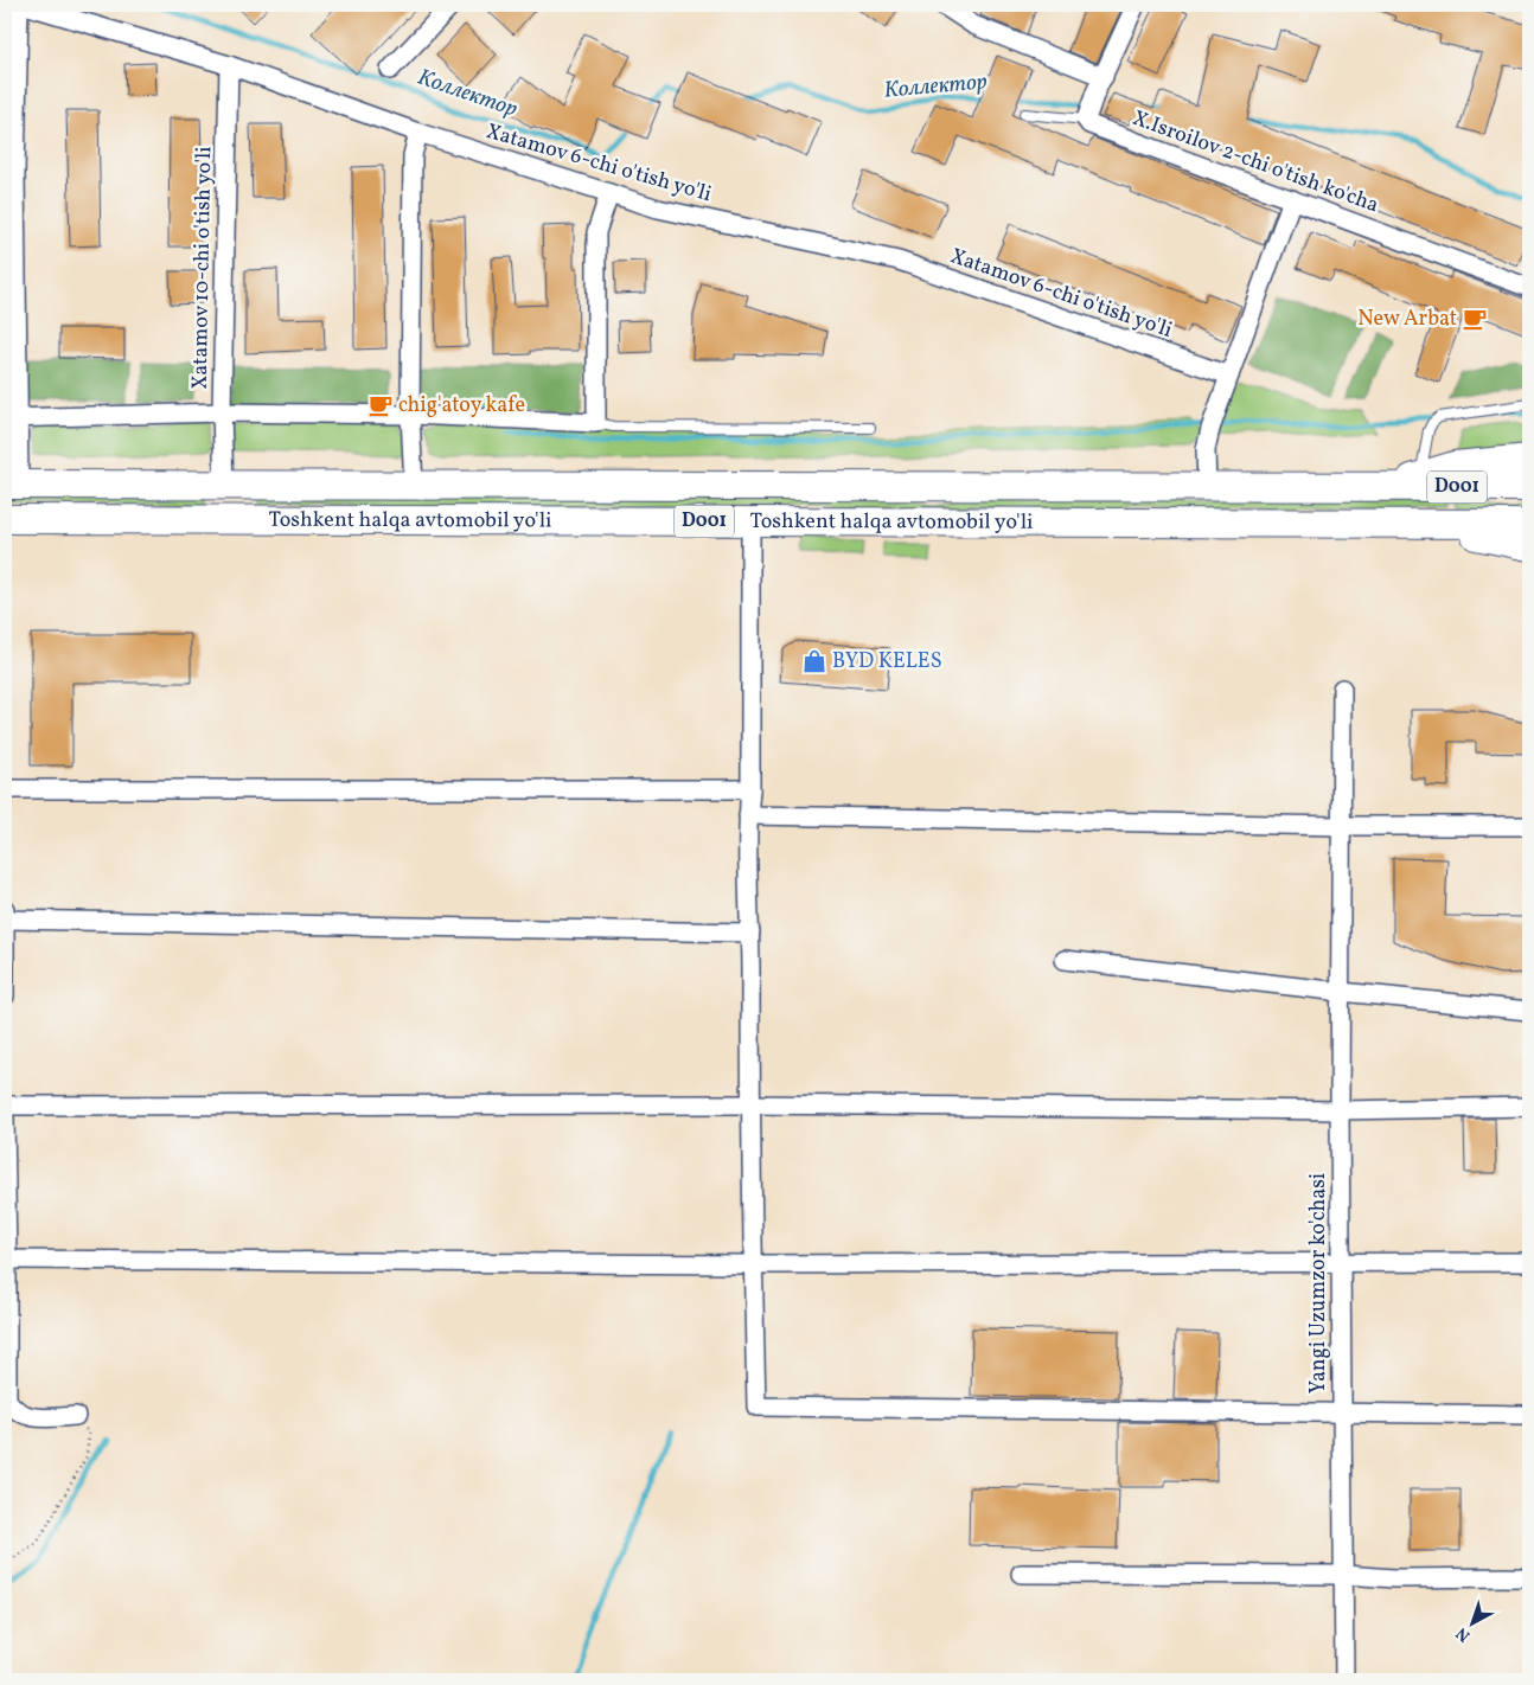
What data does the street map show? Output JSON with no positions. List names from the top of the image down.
{
  "streets": {
    "highway": ["D001", "Toshkent halqa avtomobil yo'li"],
    "street": [
      "X.Isroilov 2-chi o'tish ko'cha",
      "Xatamov 6-chi o'tish yo'li",
      "Xatamov 10-chi o'tish yo'li",
      "Yangi Uzumzor ko'chasi"
    ]
  },
  "crossings": [
    ["Xatamov 6-chi o'tish yo'li", "Xatamov 10-chi o'tish yo'li"]
  ],
  "water": ["Коллектор"],
  "places": {
    "cafe": ["New Arbat", "chig'atoy kafe"],
    "shop": ["BYD KELES"]
  },
  "north": "bottom left"
}
